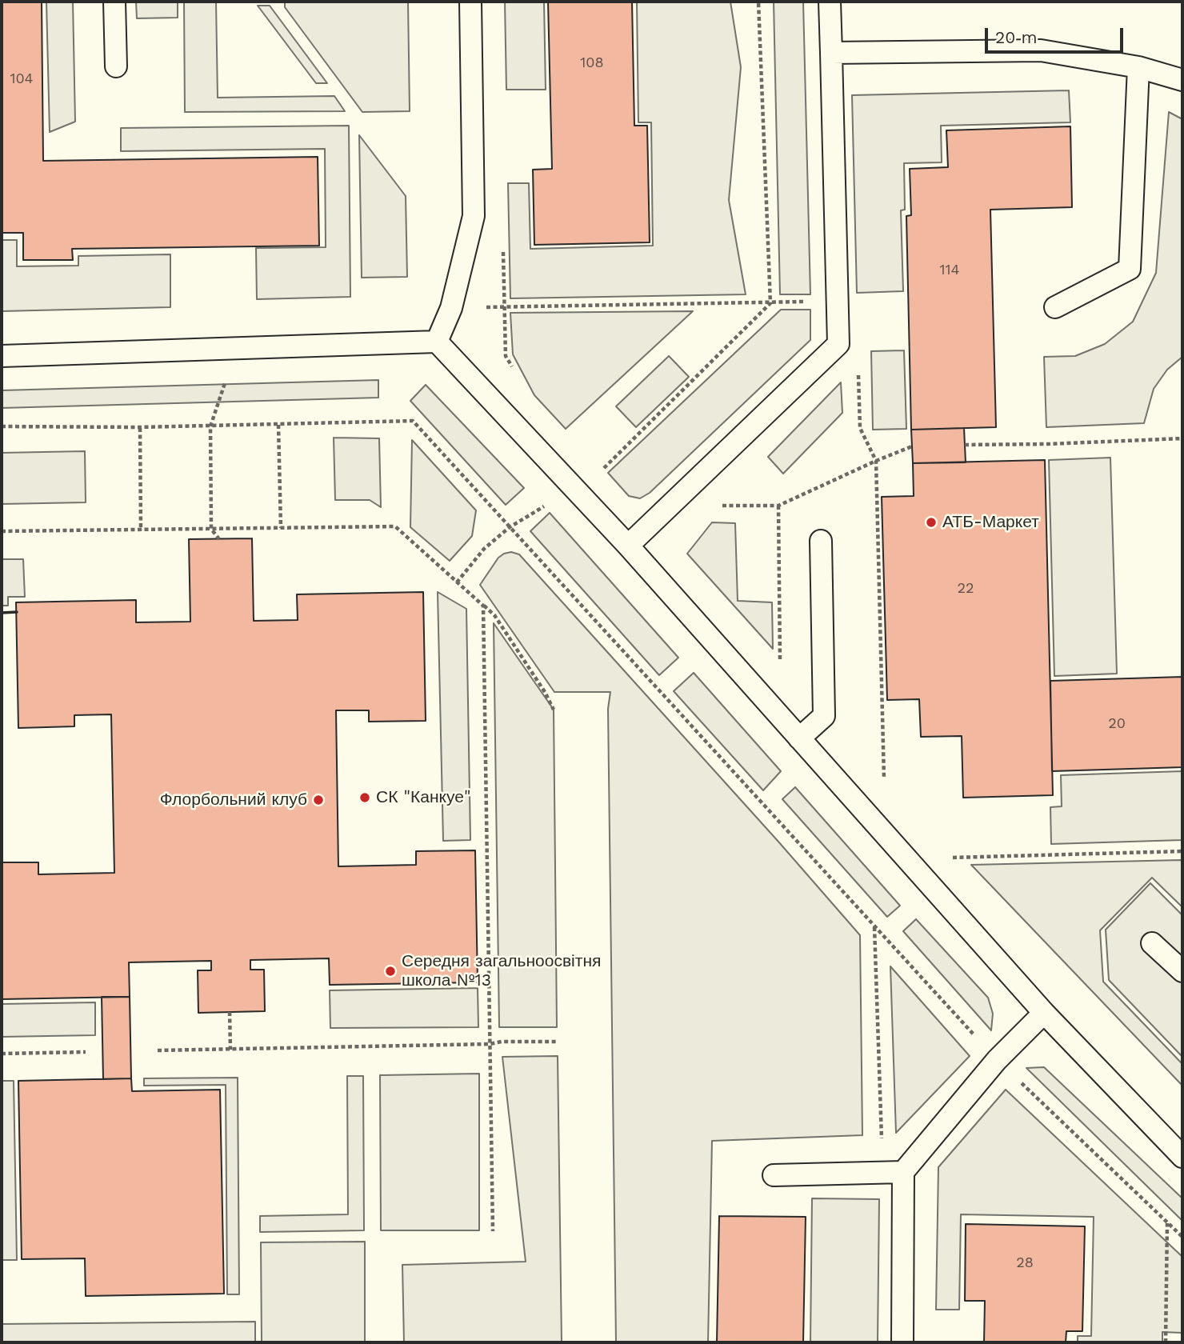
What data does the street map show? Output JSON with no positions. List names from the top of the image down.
{
  "places": [
    "АТБ-Маркет",
    "СК \"Канкуе\"",
    "Флорбольний клуб",
    "Середня загальноосвітня школа №13"
  ],
  "house_numbers": [
    "108",
    "104",
    "114",
    "22",
    "20",
    "28"
  ],
  "scale_bar": "20 m"
}
